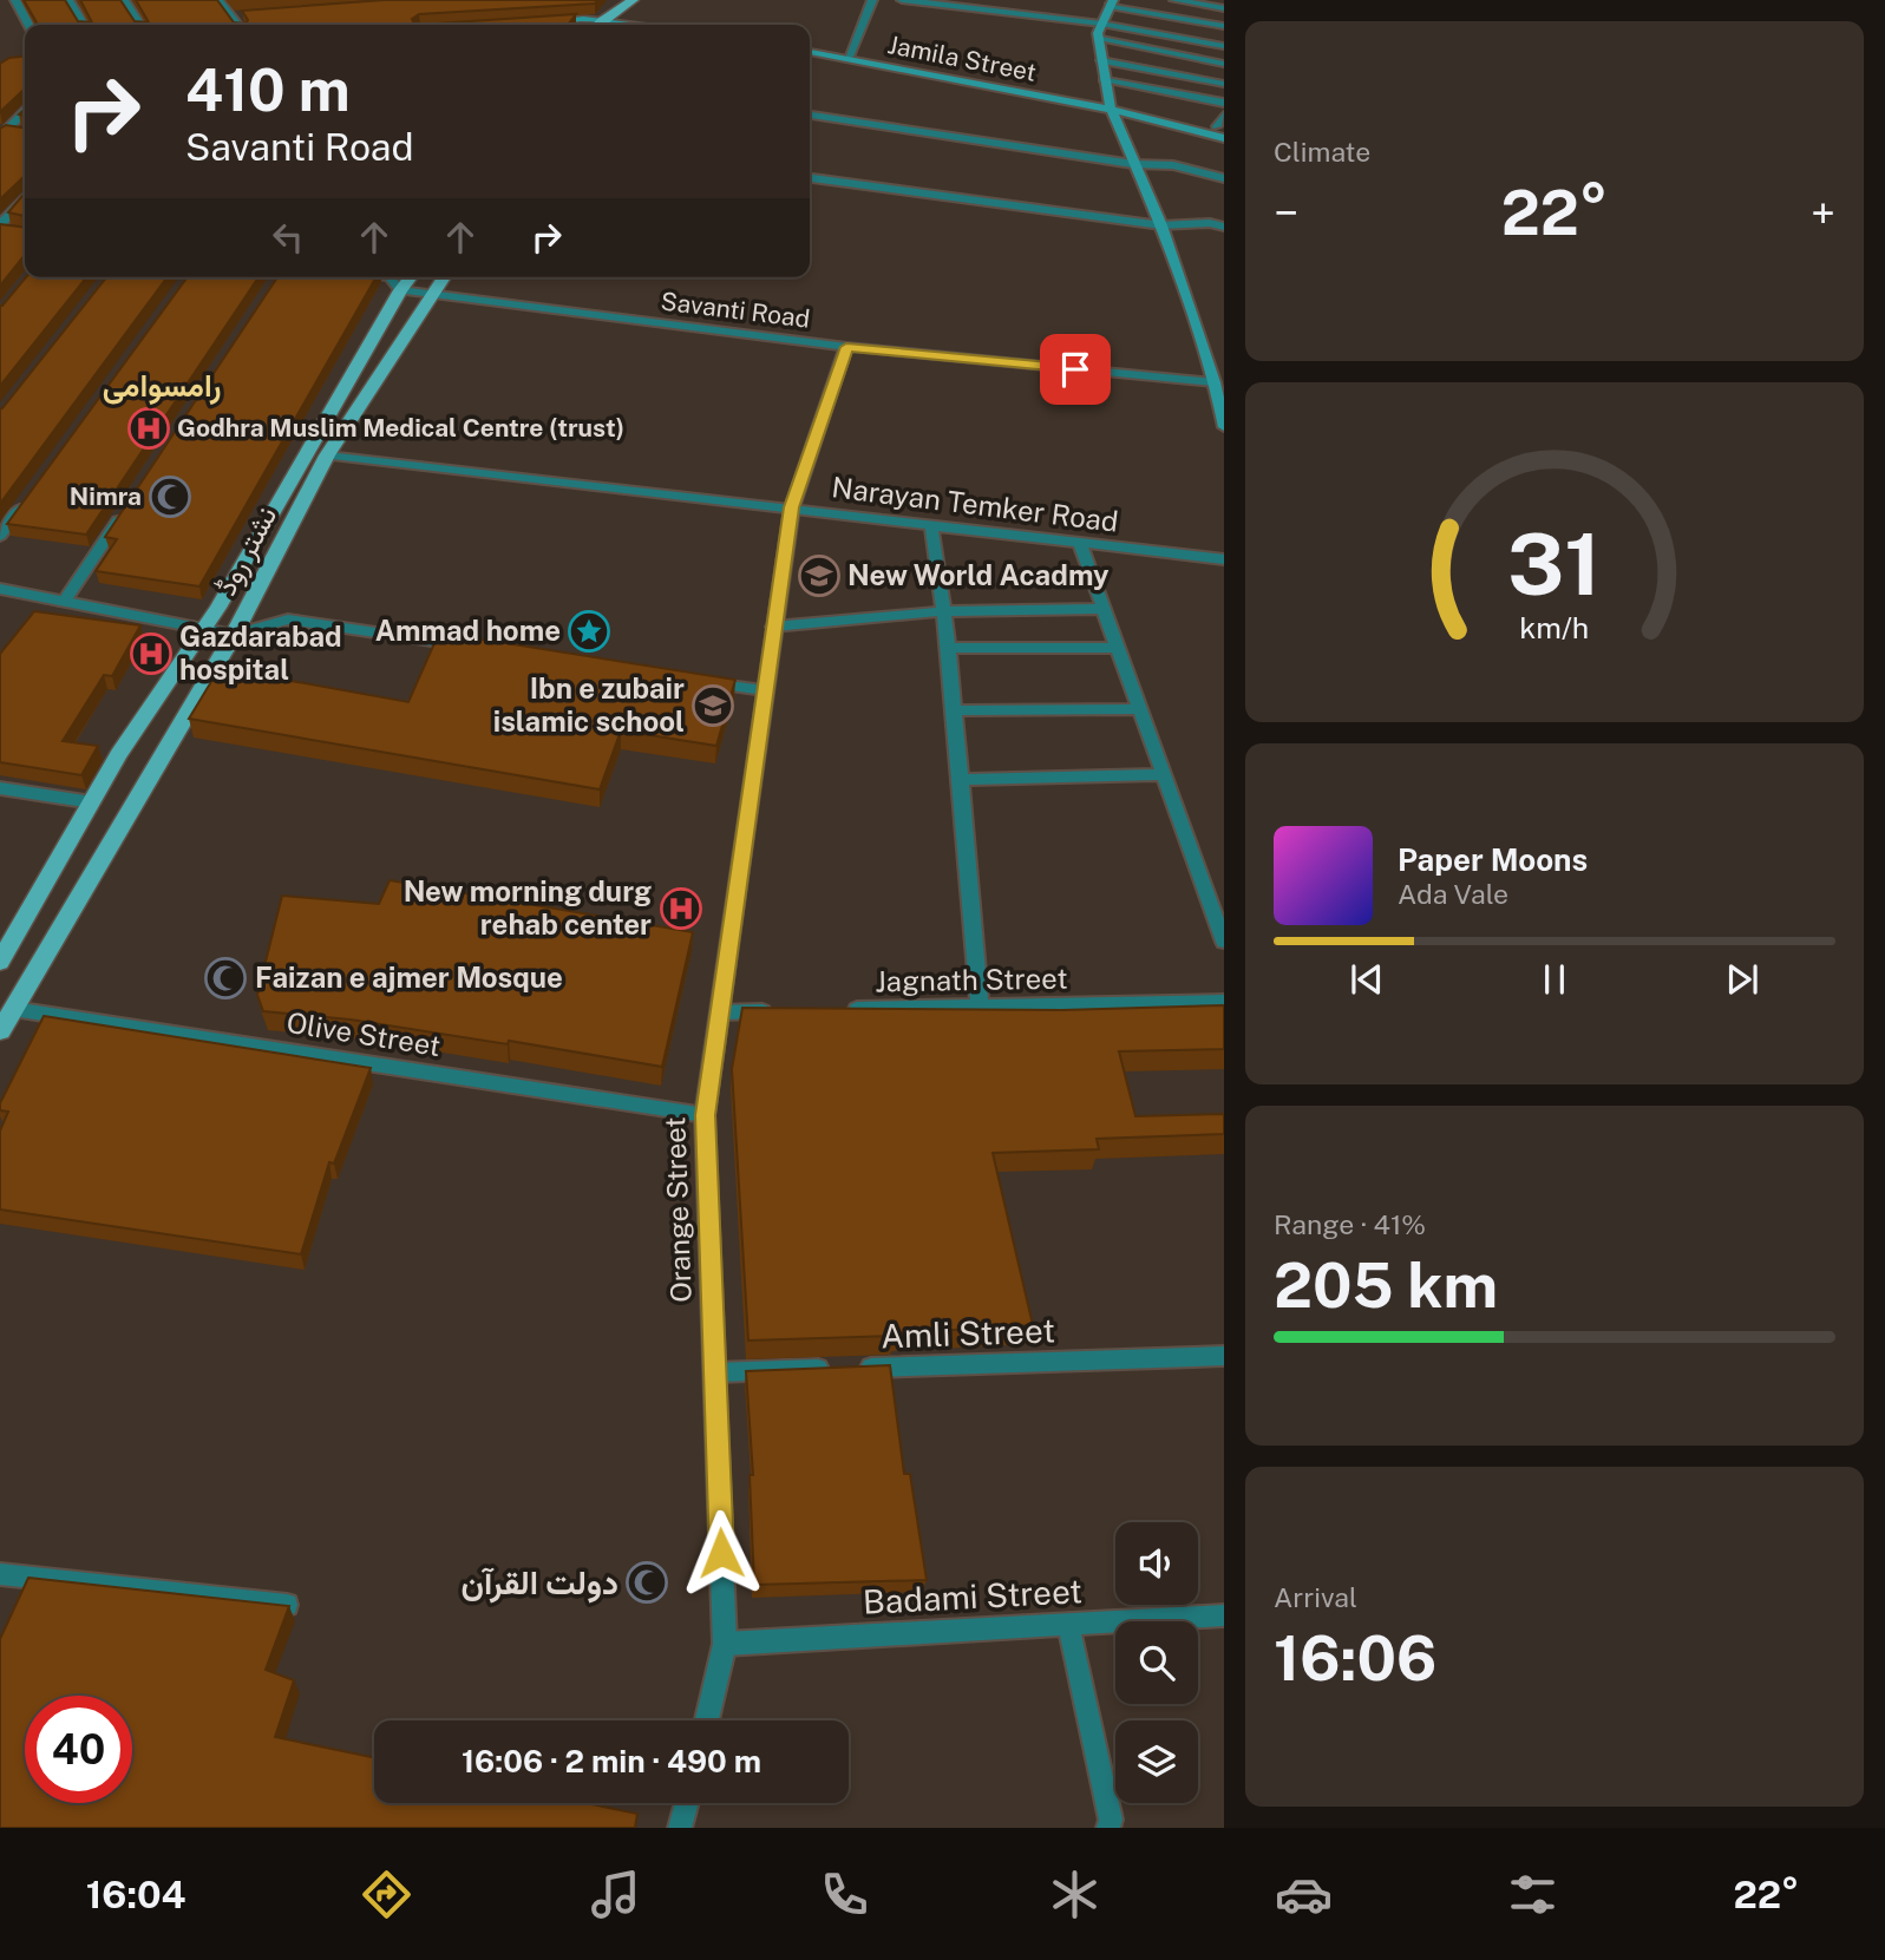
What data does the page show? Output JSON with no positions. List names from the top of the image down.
{
  "streets": {
    "main road": ["Jamila Street", "نشتر روڈ"],
    "street": [
      "Savanti Road",
      "Narayan Temker Road",
      "Jagnath Street",
      "Olive Street",
      "Orange Street",
      "Amli Street",
      "Badami Street"
    ]
  },
  "crossings": [
    ["Savanti Road", "نشتر روڈ"],
    ["Savanti Road", "Orange Street"],
    ["Narayan Temker Road", "نشتر روڈ"],
    ["Narayan Temker Road", "Orange Street"],
    ["نشتر روڈ", "Olive Street"],
    ["Olive Street", "Orange Street"],
    ["Orange Street", "Amli Street"],
    ["Orange Street", "Badami Street"]
  ],
  "districts": ["رامسوامی"],
  "places": {
    "hospital": ["Godhra Muslim Medical Centre (trust)", "Gazdarabad hospital", "New morning durg rehab center"],
    "mosque": ["Nimra", "Faizan e ajmer Mosque", "دولت القرآن"],
    "school or university": ["New World Acadmy", "Ibn e zubair islamic school"],
    "place": ["Ammad home"]
  },
  "page": {
    "tile": [
      "Climate",
      ["Range · 41%", "205 km"],
      ["Arrival", "16:06"]
    ],
    "turn": ["410 m", "Savanti Road"],
    "heat": ["−", "22°", "+"],
    "song": ["Paper Moons", "Ada Vale"],
    "limit": "40",
    "trip": "16:06 · 2 min · 490 m",
    "tabs": ["16:04", "22°"],
    "gauge": ["31", "km/h"]
  }
}
